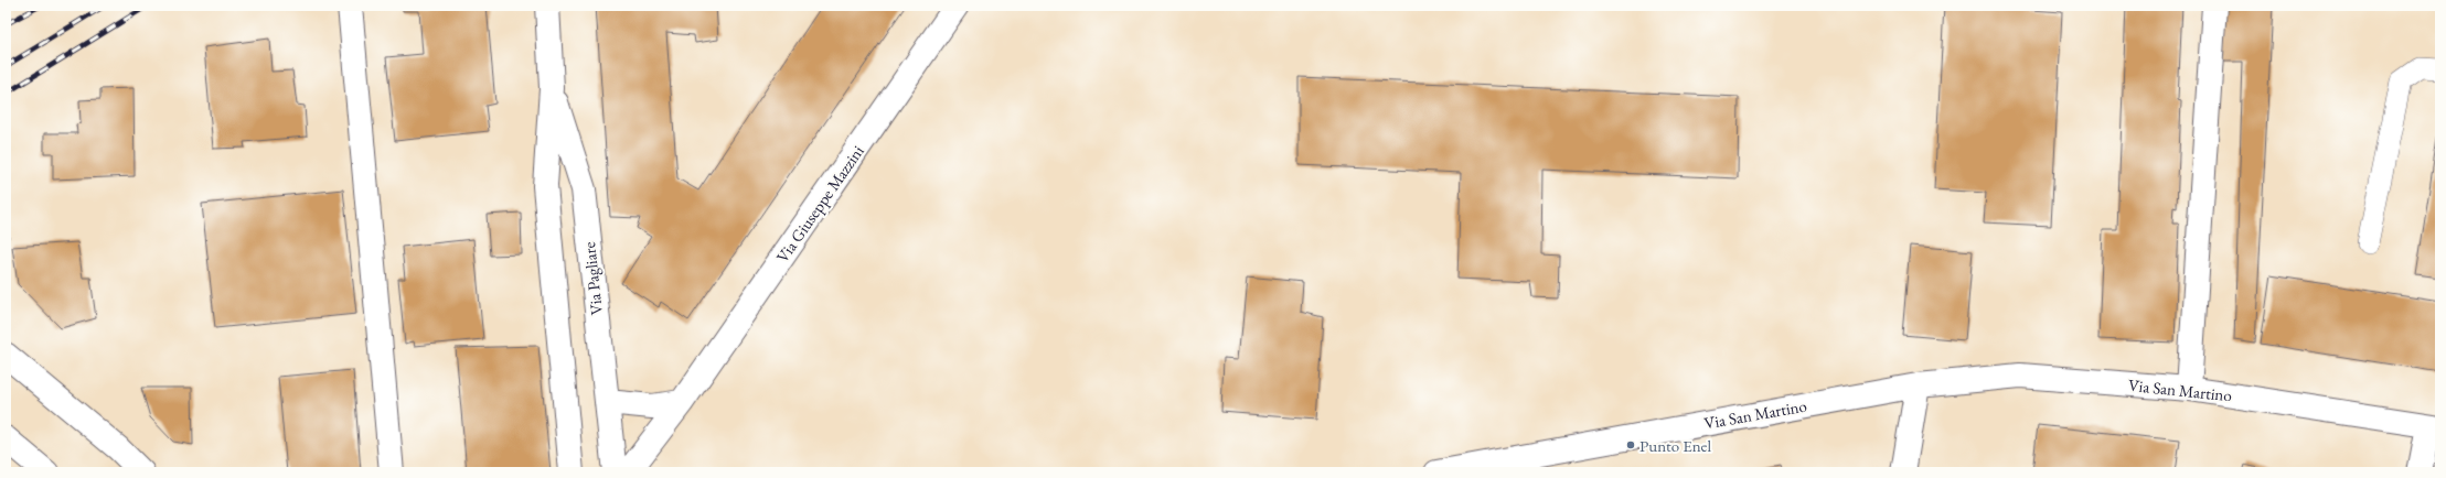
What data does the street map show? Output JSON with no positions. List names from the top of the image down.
{
  "streets": {
    "street": ["Via Giuseppe Mazzini", "Via Pagliare", "Via San Martino"]
  },
  "places": ["Punto Enel"]
}
